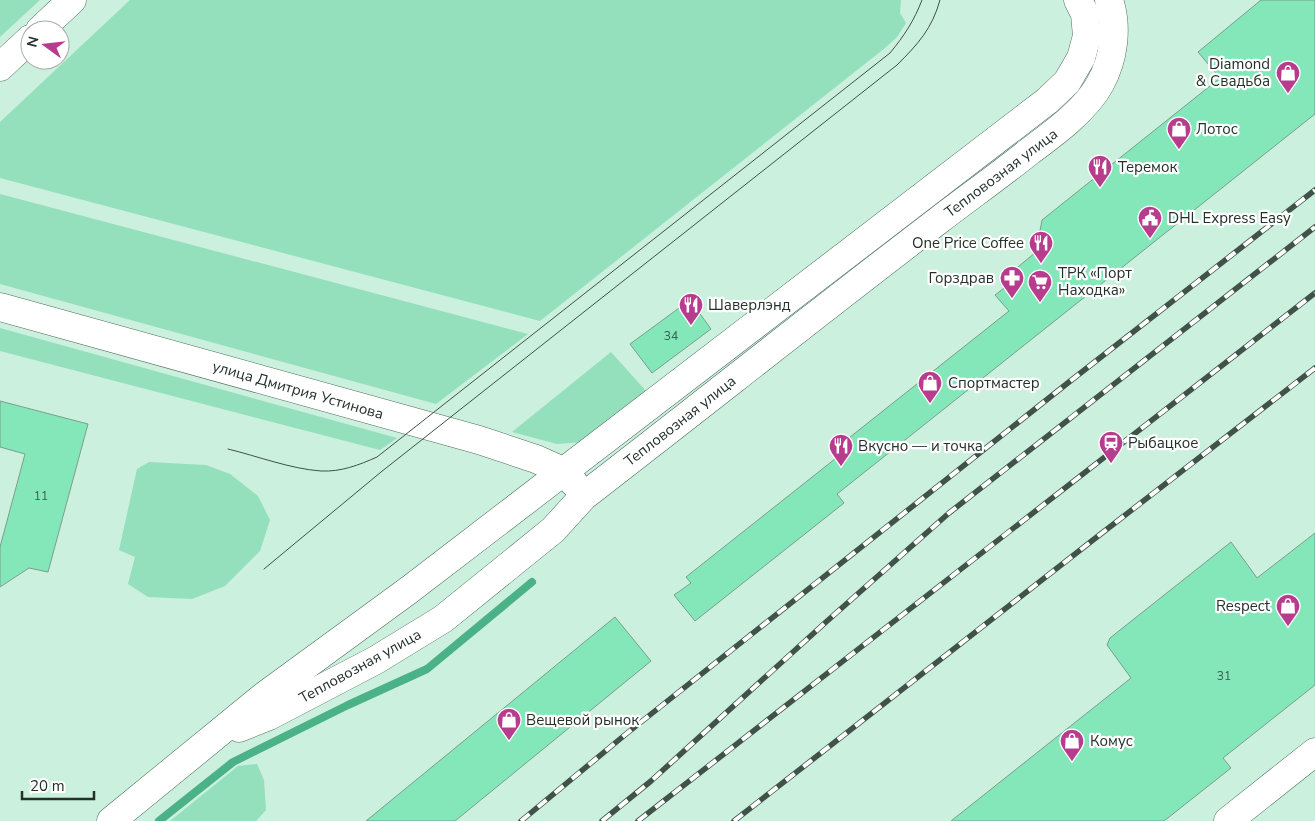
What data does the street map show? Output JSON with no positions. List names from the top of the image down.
{
  "streets": {
    "street": ["Тепловозная улица", "улица Дмитрия Устинова"]
  },
  "crossings": [
    ["Тепловозная улица", "улица Дмитрия Устинова"]
  ],
  "places": {
    "shop": [
      "Diamond & Свадьба",
      "Лотос",
      "Спортмастер",
      "Respect",
      "Вещевой рынок",
      "Комус"
    ],
    "restaurant": [
      "Теремок",
      "One Price Coffee",
      "Шаверлэнд",
      "Вкусно — и точка"
    ],
    "public building": ["DHL Express Easy"],
    "pharmacy": ["Горздрав"],
    "supermarket": ["ТРК «Порт Находка»"],
    "station": ["Рыбацкое"]
  },
  "house_numbers": ["34", "11", "31"],
  "scale_bar": "20 m",
  "north": "left"
}
